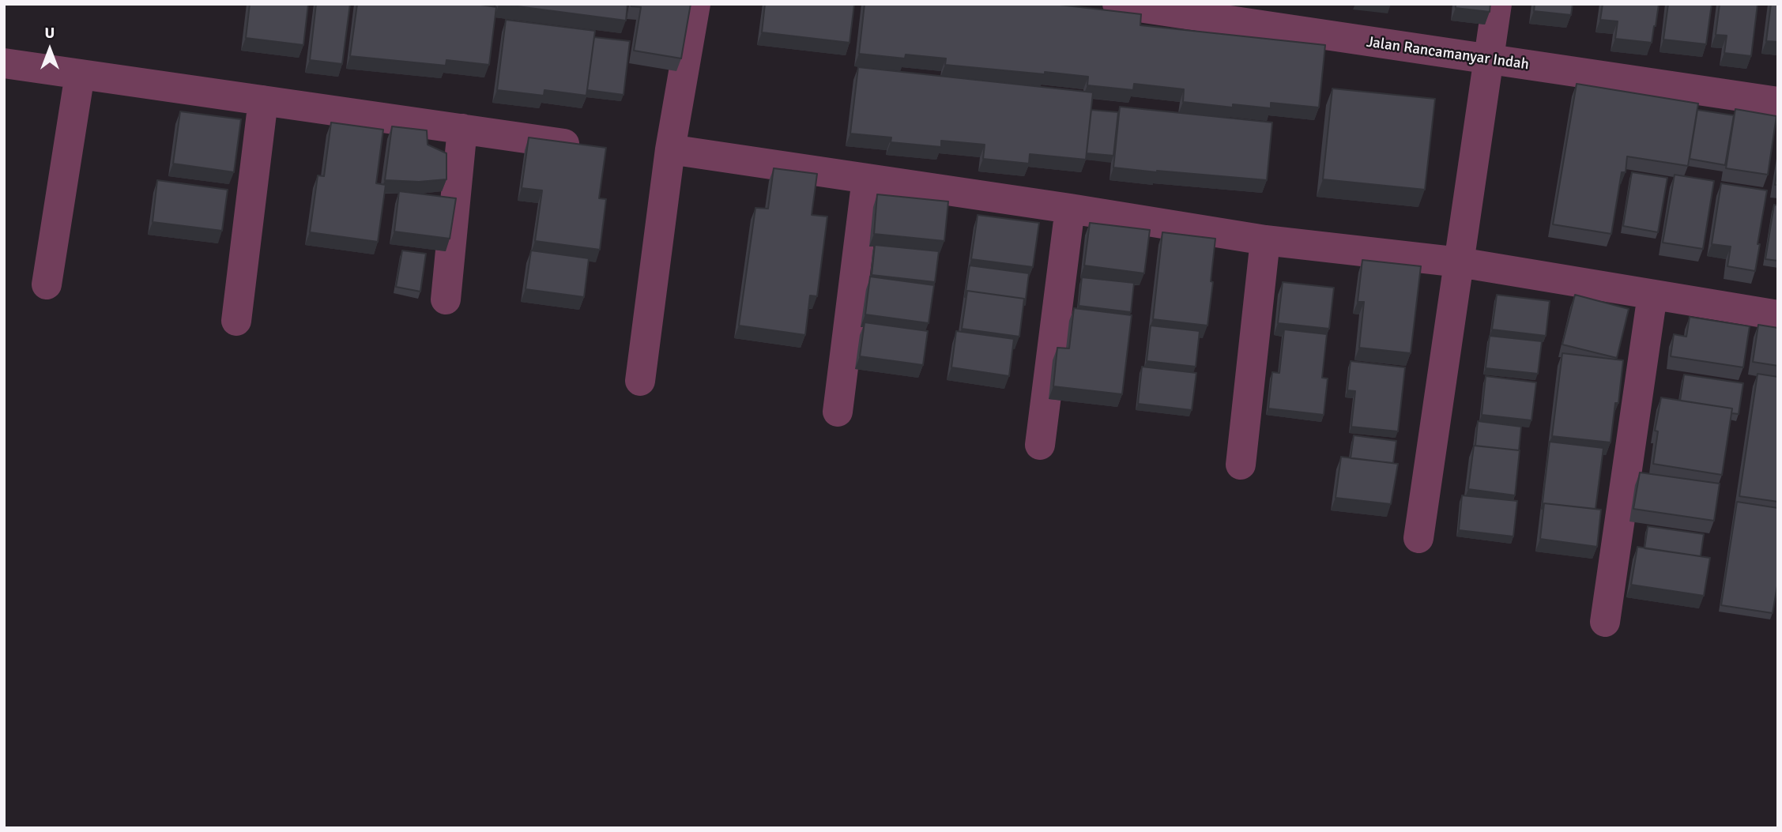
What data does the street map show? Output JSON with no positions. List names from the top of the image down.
{
  "streets": {
    "street": ["Jalan Rancamanyar Indah"]
  },
  "north": "top"
}
